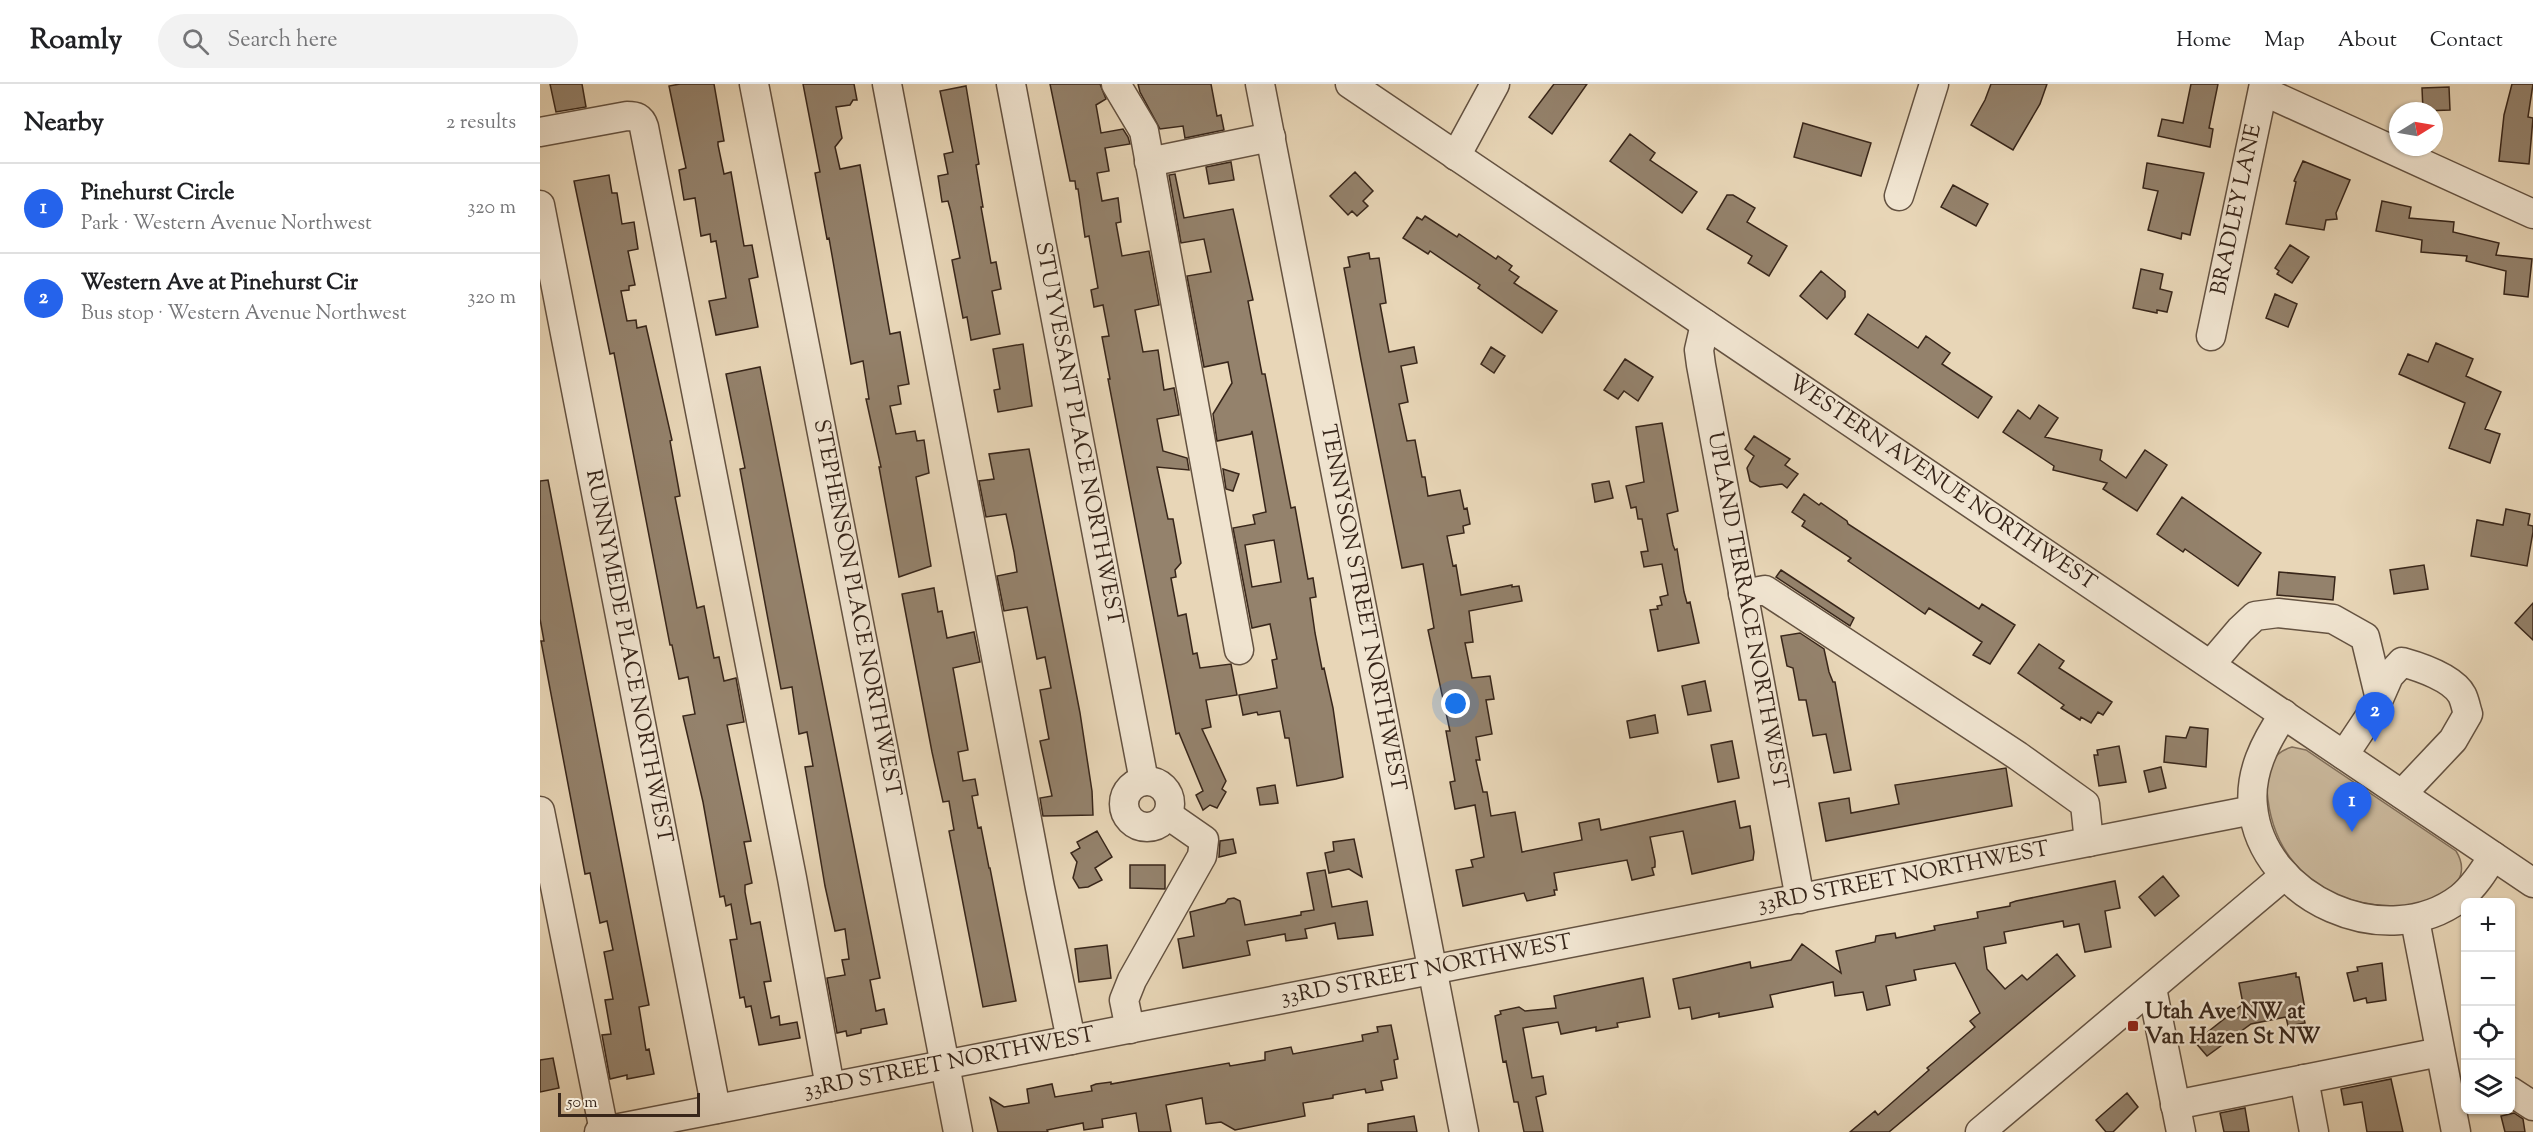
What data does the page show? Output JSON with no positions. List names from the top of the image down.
{
  "streets": {
    "street": [
      "BRADLEY LANE",
      "STUYVESANT PLACE NORTHWEST",
      "WESTERN AVENUE NORTHWEST",
      "STEPHENSON PLACE NORTHWEST",
      "TENNYSON STREET NORTHWEST",
      "UPLAND TERRACE NORTHWEST",
      "RUNNYMEDE PLACE NORTHWEST",
      "33RD STREET NORTHWEST"
    ]
  },
  "crossings": [
    ["WESTERN AVENUE NORTHWEST", "UPLAND TERRACE NORTHWEST"],
    ["STEPHENSON PLACE NORTHWEST", "33RD STREET NORTHWEST"],
    ["TENNYSON STREET NORTHWEST", "33RD STREET NORTHWEST"],
    ["UPLAND TERRACE NORTHWEST", "33RD STREET NORTHWEST"],
    ["RUNNYMEDE PLACE NORTHWEST", "33RD STREET NORTHWEST"]
  ],
  "places": {
    "transit": ["Utah Ave NW at Van Hazen St NW"]
  },
  "scale_bar": "50 m",
  "north": "right",
  "page": {
    "header": "Roamly",
    "search": "Search here",
    "nav": [
      "Home",
      "Map",
      "About",
      "Contact"
    ],
    "heading": ["Nearby", "2 results"],
    "list": [
      {
        "mark": "1",
        "name": "Pinehurst Circle",
        "note": "Park · Western Avenue Northwest",
        "value": "320 m"
      },
      {
        "mark": "2",
        "name": "Western Ave at Pinehurst Cir",
        "note": "Bus stop · Western Avenue Northwest",
        "value": "320 m"
      }
    ],
    "pins": ["2", "1"],
    "map_buttons": ["+", "−"],
    "scale": "50 m"
  }
}
